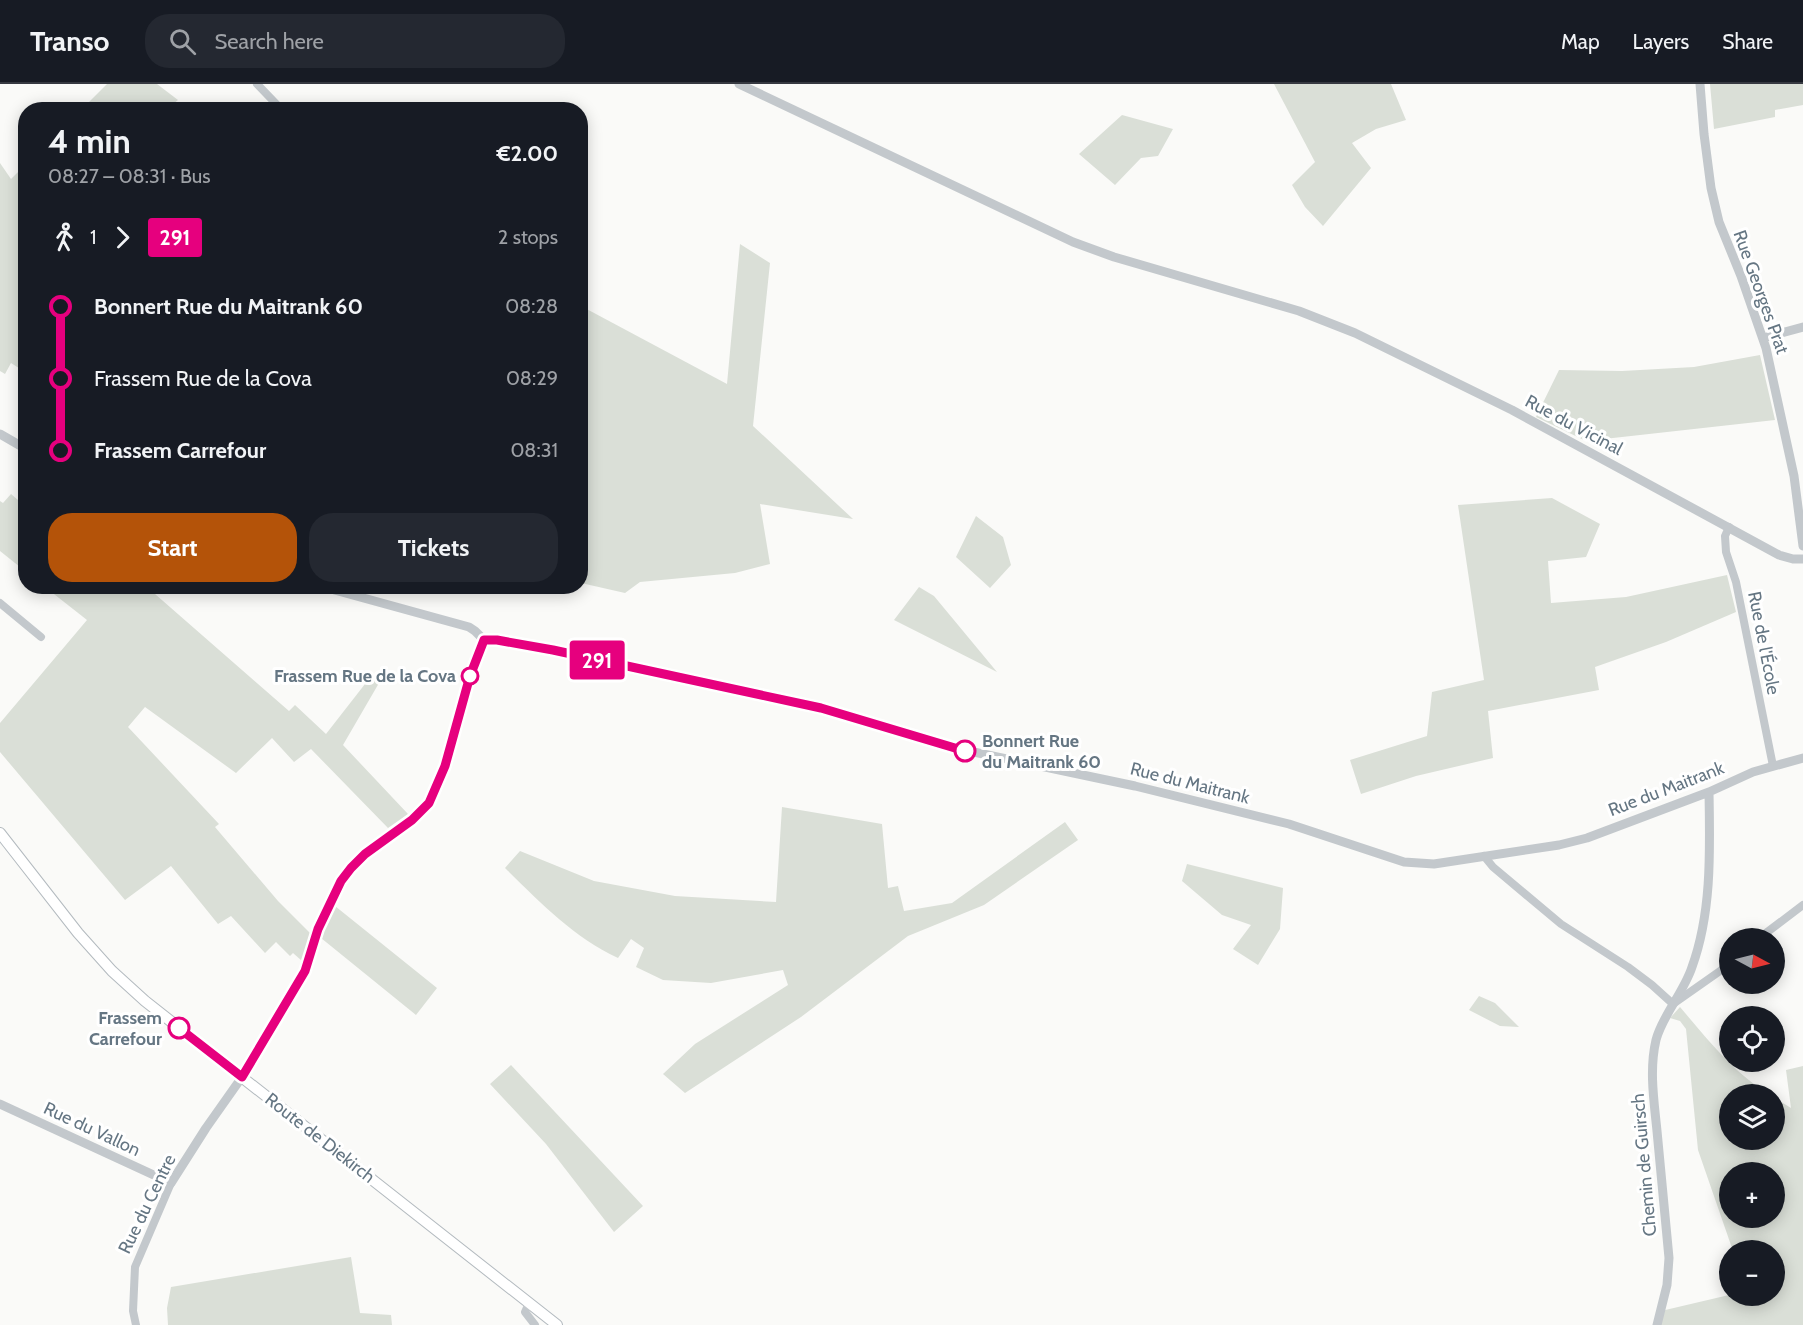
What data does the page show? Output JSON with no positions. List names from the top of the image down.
{
  "streets": {
    "main road": ["Route de Diekirch"],
    "street": [
      "Rue Georges Prat",
      "Rue du Vicinal",
      "Rue de l'École",
      "Rue du Maitrank",
      "Rue du Vallon",
      "Chemin de Guirsch",
      "Rue du Centre"
    ]
  },
  "crossings": [
    ["Rue du Vicinal", "Rue de l'École"],
    ["Rue de l'École", "Rue du Maitrank"],
    ["Rue du Maitrank", "Chemin de Guirsch"],
    ["Rue du Vallon", "Rue du Centre"],
    ["Route de Diekirch", "Rue du Centre"]
  ],
  "places": ["Frassem Rue de la Cova", "Bonnert Rue du Maitrank 60", "Frassem Carrefour"],
  "lines": ["bus line 291"],
  "north": "right",
  "page": {
    "header": "Transo",
    "search": "Search here",
    "nav": ["Map", "Layers", "Share"],
    "on_map": "291",
    "heading": ["4 min", "08:27 – 08:31 · Bus", "€2.00"],
    "legs": ["1", "291", "2 stops"],
    "list": [
      {
        "name": "Bonnert Rue du Maitrank 60",
        "value": "08:28"
      },
      {
        "name": "Frassem Rue de la Cova",
        "value": "08:29"
      },
      {
        "name": "Frassem Carrefour",
        "value": "08:31"
      }
    ],
    "buttons": ["Start", "Tickets"],
    "map_buttons": ["+", "−"]
  }
}
